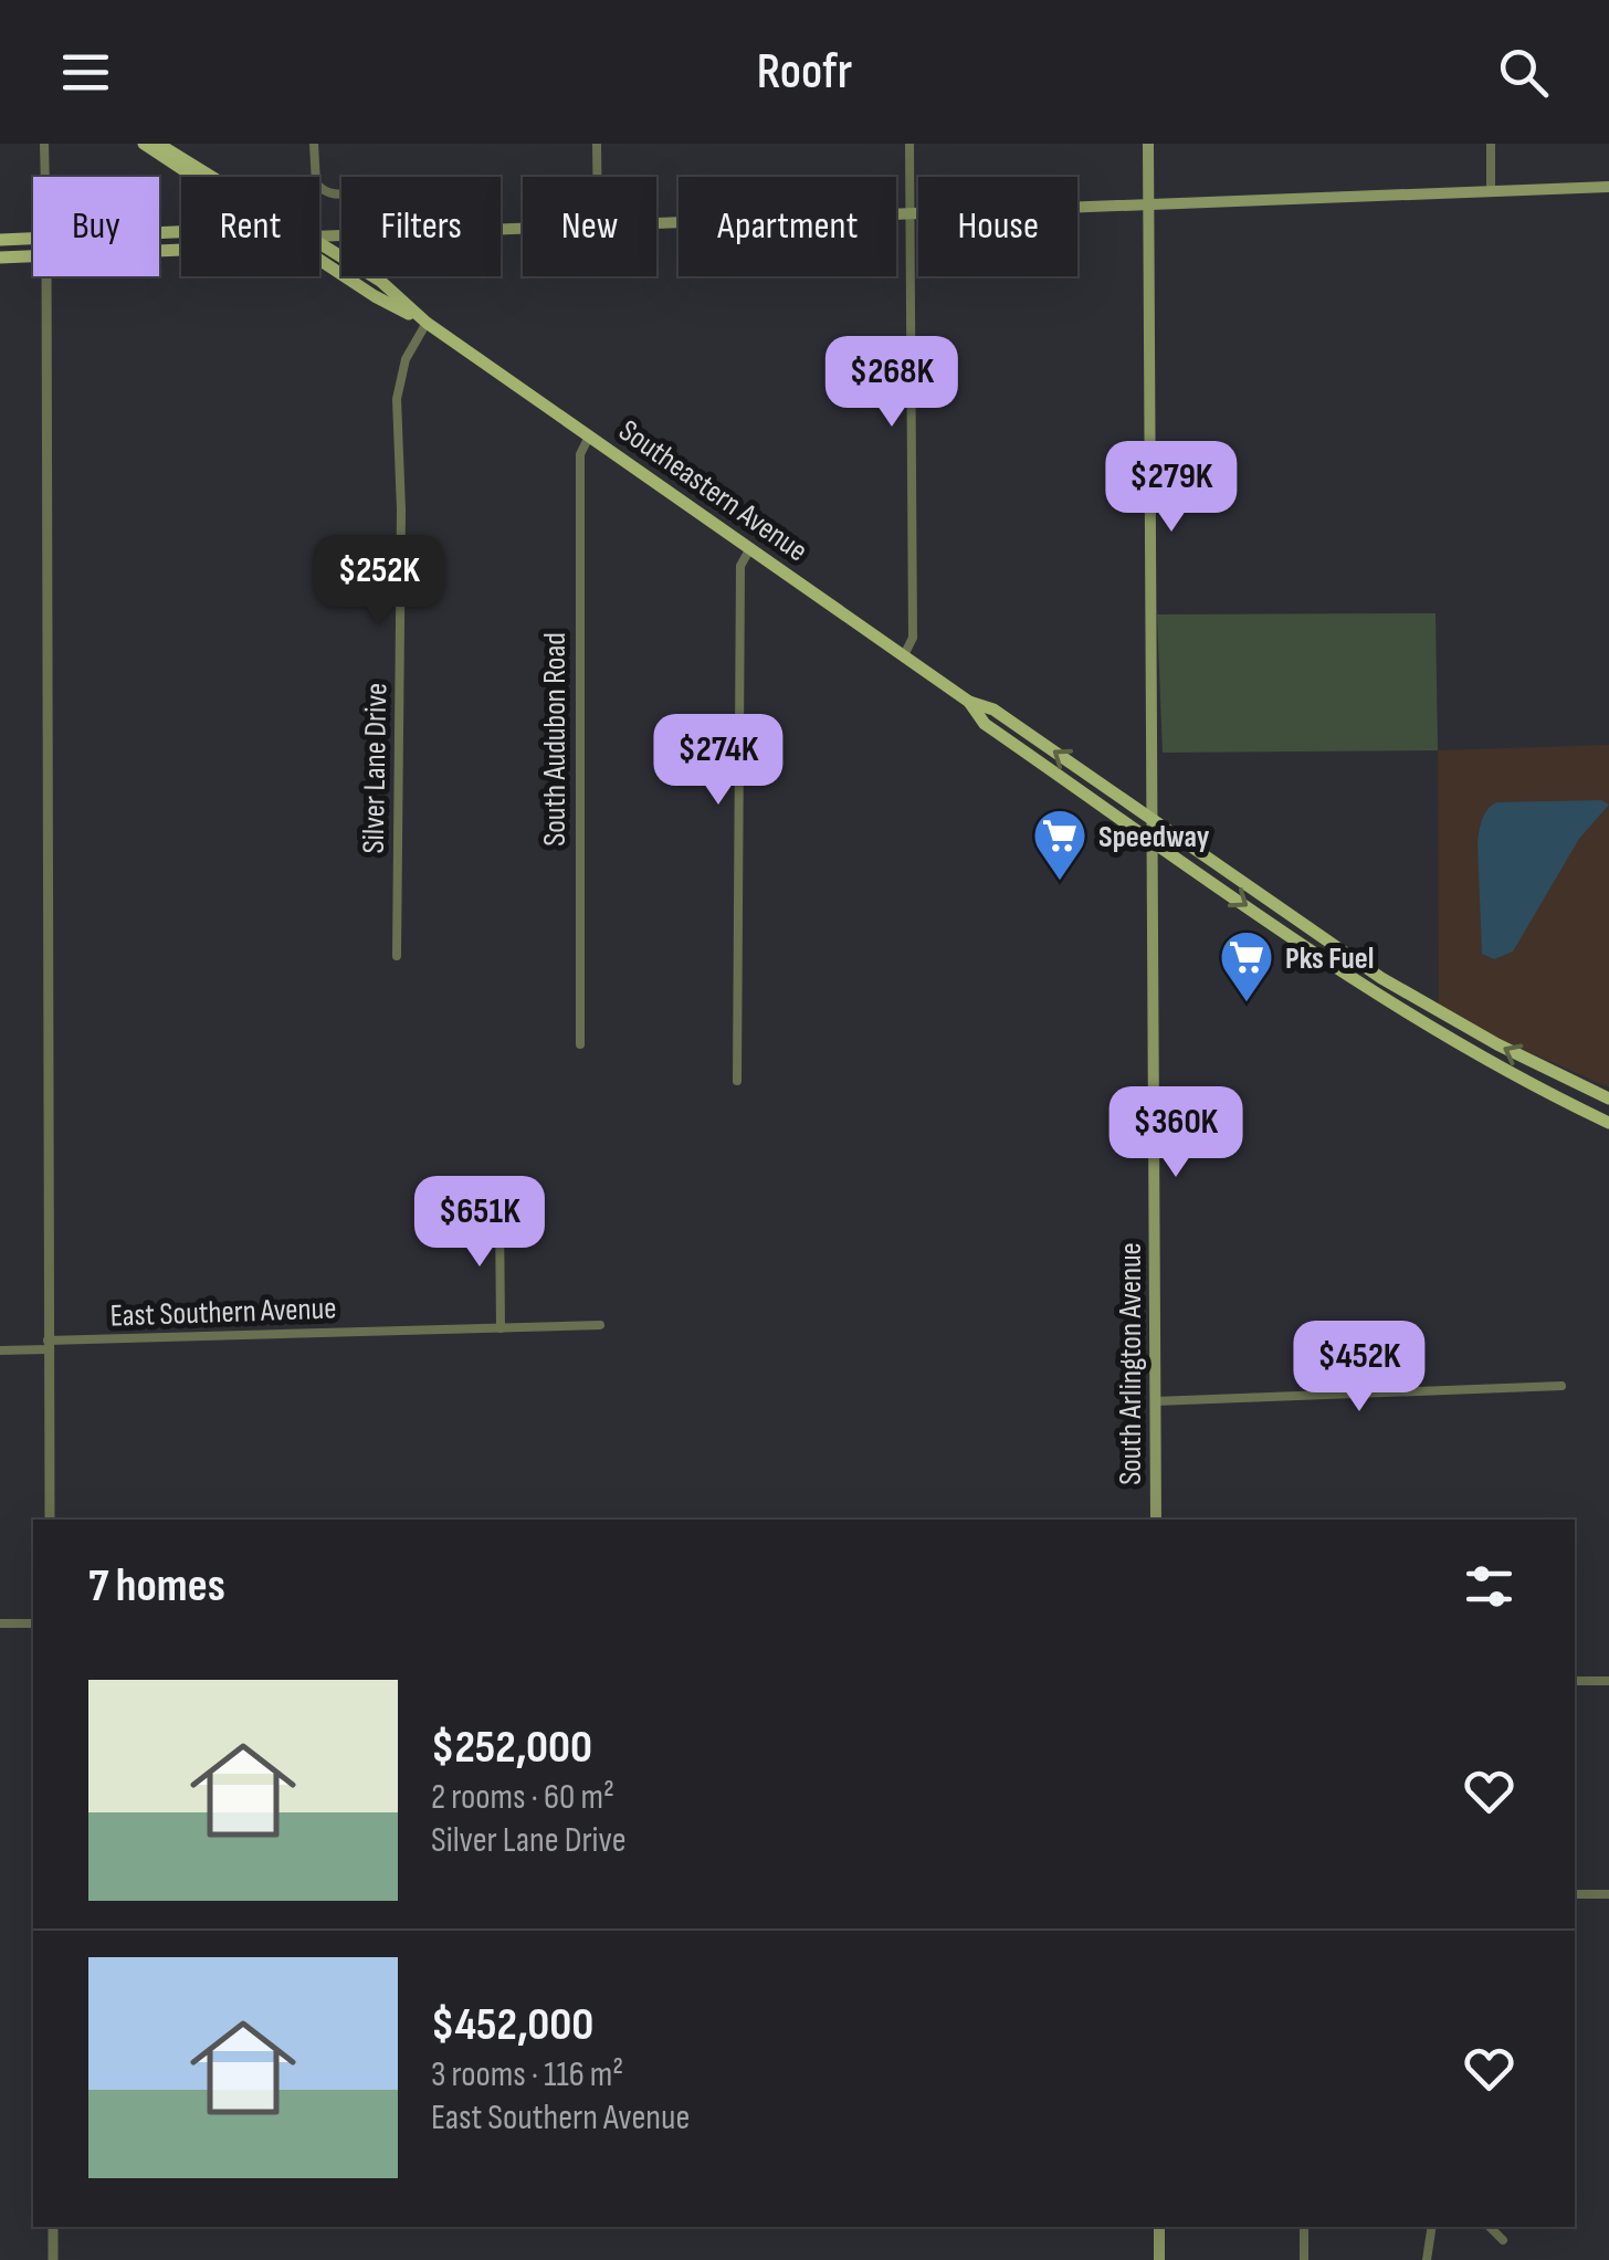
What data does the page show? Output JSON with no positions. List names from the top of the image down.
{
  "streets": {
    "main road": ["Southeastern Avenue", "South Arlington Avenue"],
    "street": ["South Audubon Road", "Silver Lane Drive", "East Southern Avenue"]
  },
  "crossings": [
    ["Southeastern Avenue", "South Audubon Road"],
    ["Southeastern Avenue", "Silver Lane Drive"],
    ["Southeastern Avenue", "South Arlington Avenue"]
  ],
  "places": {
    "supermarket": ["Speedway", "Pks Fuel"]
  },
  "page": {
    "header": "Roofr",
    "chip": [
      "Buy",
      "Rent",
      "Filters",
      "New",
      "Apartment",
      "House"
    ],
    "price": [
      "$268K",
      "$279K",
      "$252K",
      "$274K",
      "$360K",
      "$651K",
      "$452K"
    ],
    "heading": "7 homes",
    "list": [
      {
        "name": "$252,000",
        "note": "2 rooms · 60 m² · Silver Lane Drive"
      },
      {
        "name": "$452,000",
        "note": "3 rooms · 116 m² · East Southern Avenue"
      }
    ]
  }
}
